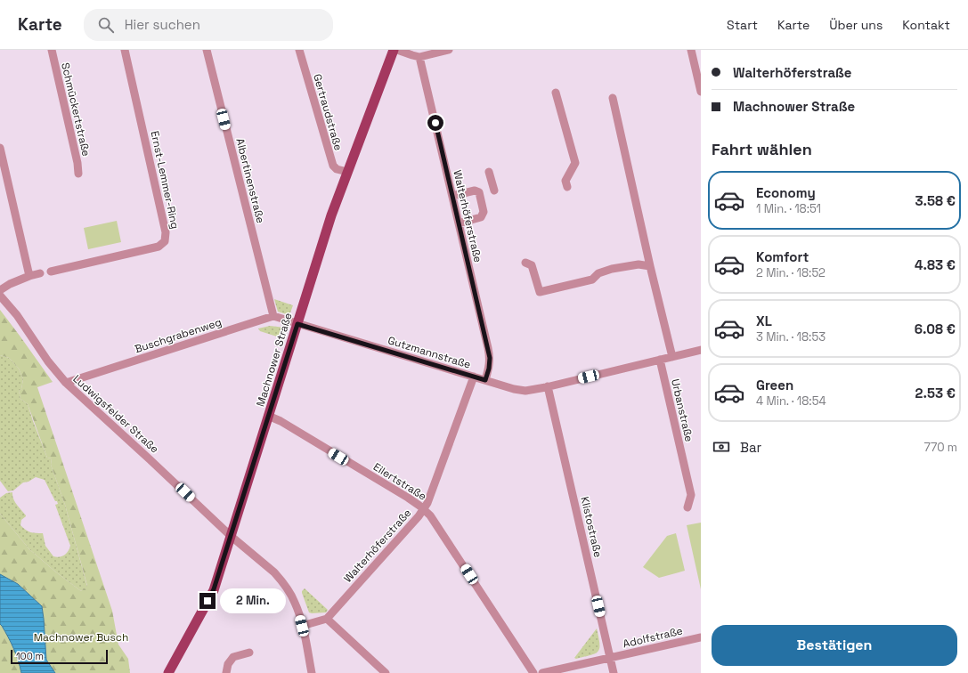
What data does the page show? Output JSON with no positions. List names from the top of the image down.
{
  "streets": {
    "main road": ["Machnower Straße"],
    "street": [
      "Schmückertstraße",
      "Gertraudstraße",
      "Ernst-Lemmer-Ring",
      "Albertinenstraße",
      "Walterhöferstraße",
      "Buschgrabenweg",
      "Gutzmannstraße",
      "Urbanstraße",
      "Ludwigsfelder Straße",
      "Eilertstraße",
      "Klistostraße",
      "Adolfstraße"
    ]
  },
  "crossings": [
    ["Gertraudstraße", "Machnower Straße"],
    ["Albertinenstraße", "Buschgrabenweg"],
    ["Walterhöferstraße", "Gutzmannstraße"],
    ["Walterhöferstraße", "Eilertstraße"],
    ["Buschgrabenweg", "Ludwigsfelder Straße"],
    ["Gutzmannstraße", "Machnower Straße"],
    ["Gutzmannstraße", "Urbanstraße"],
    ["Gutzmannstraße", "Klistostraße"],
    ["Machnower Straße", "Ludwigsfelder Straße"],
    ["Machnower Straße", "Eilertstraße"],
    ["Klistostraße", "Adolfstraße"]
  ],
  "parks": ["Machnower Busch"],
  "scale_bar": "100 m",
  "page": {
    "header": "Karte",
    "search": "Hier suchen",
    "nav": [
      "Start",
      "Karte",
      "Über uns",
      "Kontakt"
    ],
    "banner": ["Walterhöferstraße", "Machnower Straße"],
    "heading": "Fahrt wählen",
    "list": [
      {
        "name": "Economy",
        "note": "1 Min. · 18:51",
        "value": "3.58 €"
      },
      {
        "name": "Komfort",
        "note": "2 Min. · 18:52",
        "value": "4.83 €"
      },
      {
        "name": "XL",
        "note": "3 Min. · 18:53",
        "value": "6.08 €"
      },
      {
        "name": "Green",
        "note": "4 Min. · 18:54",
        "value": "2.53 €"
      }
    ],
    "pay": ["Bar", "770 m"],
    "bubble": "2 Min.",
    "buttons": "Bestätigen",
    "scale": "100 m"
  }
}
